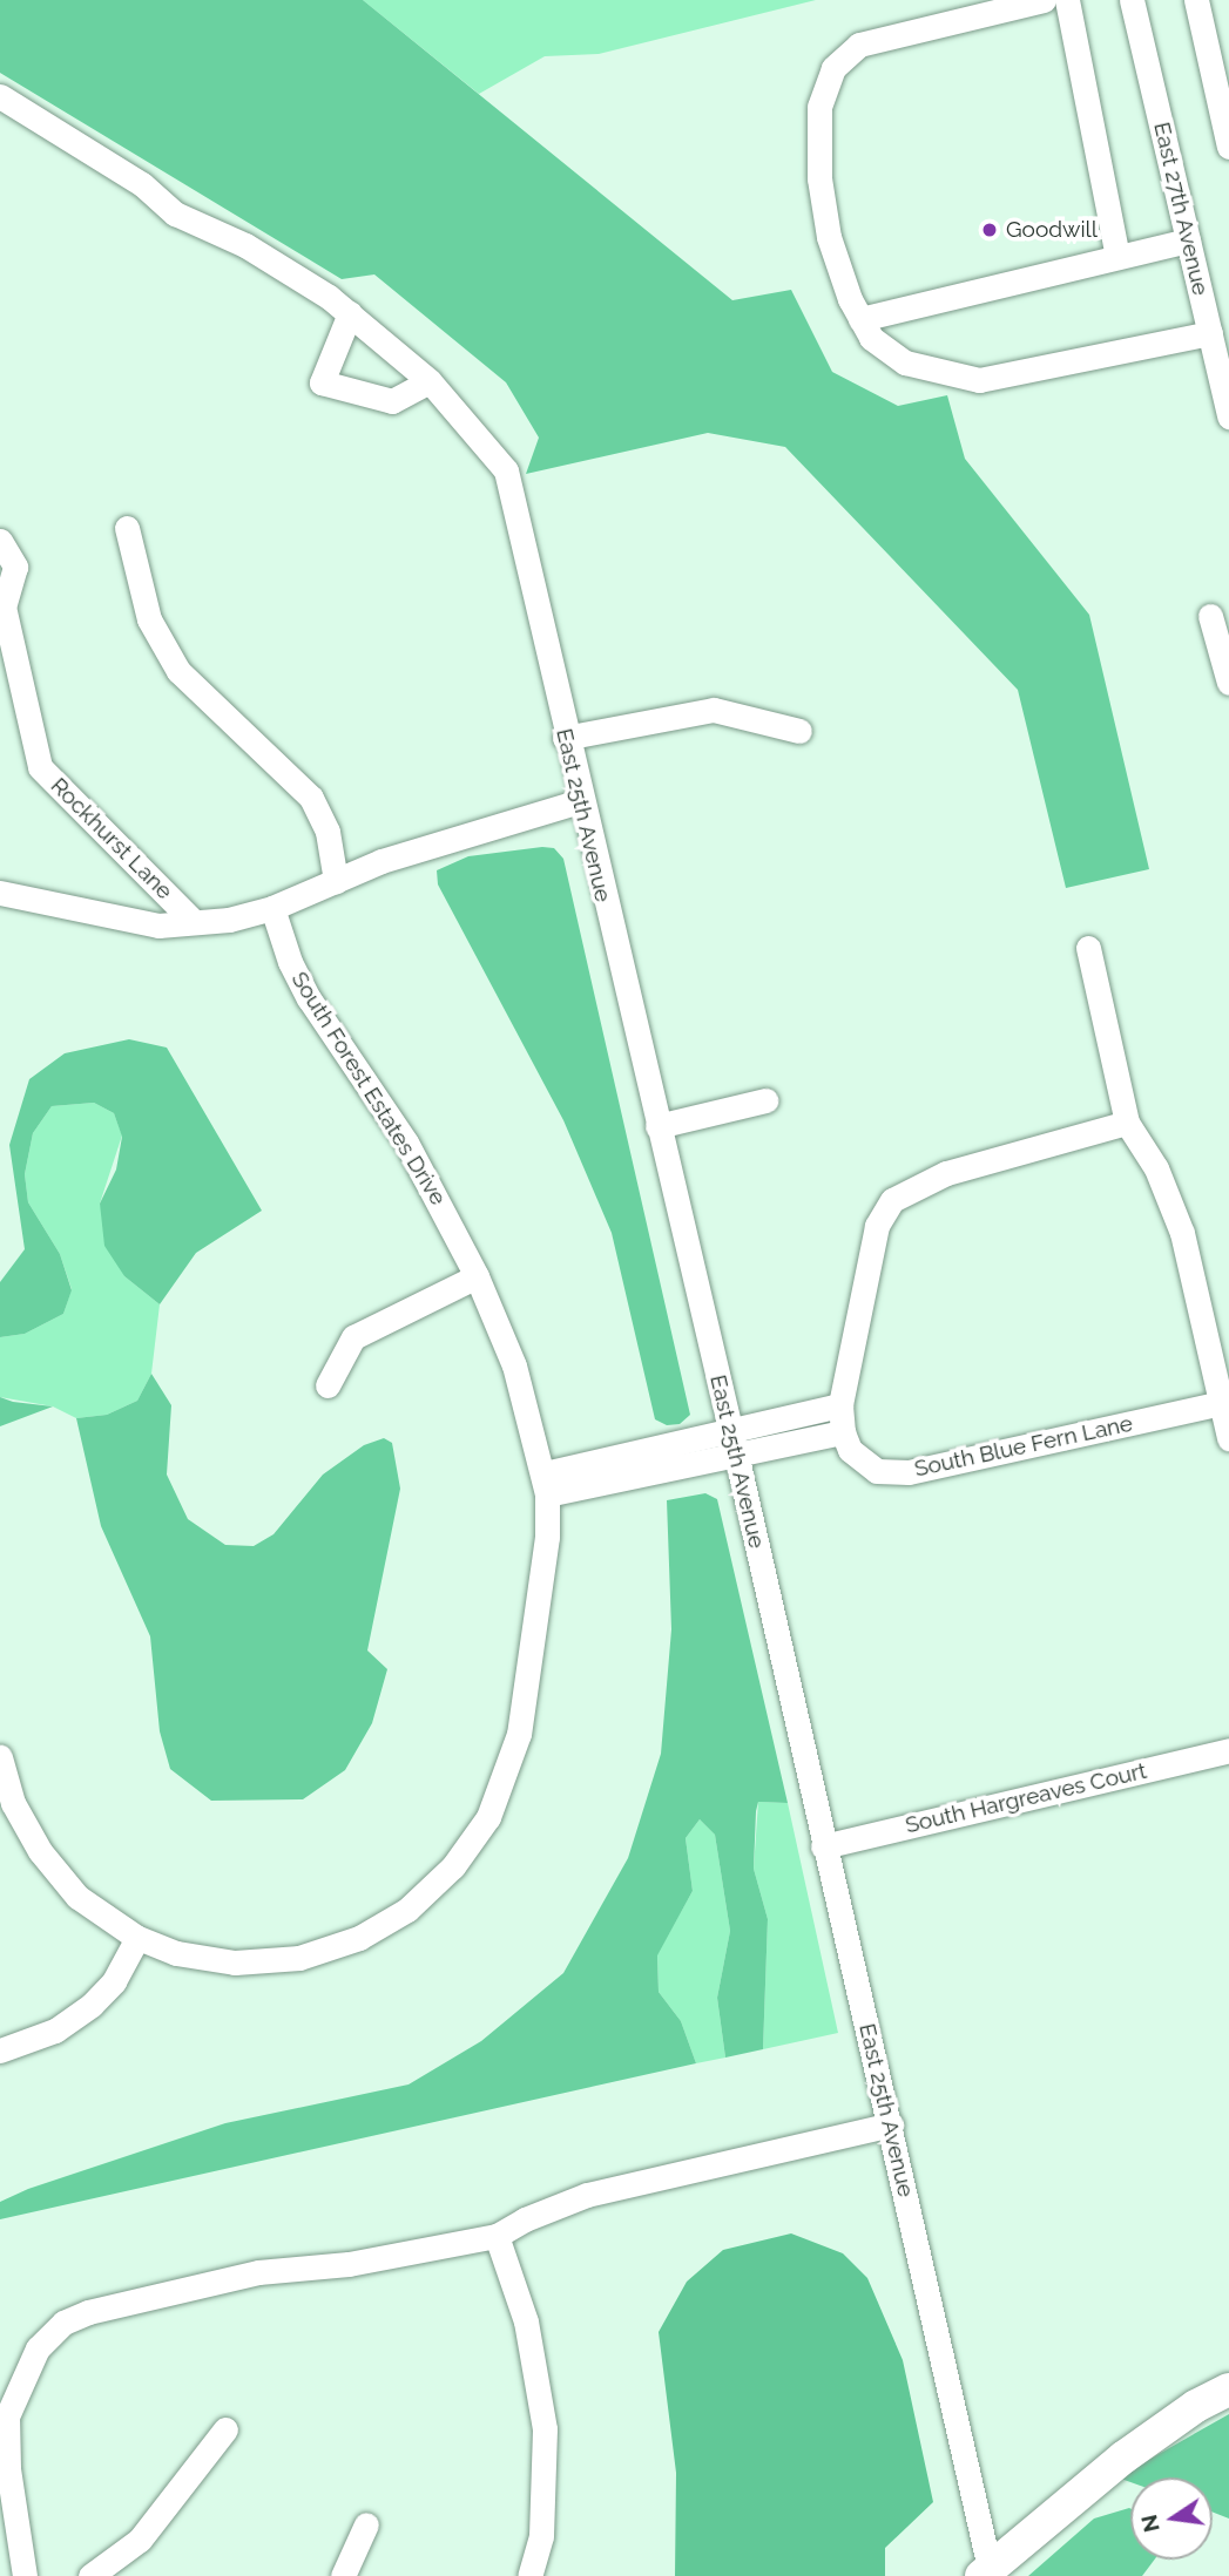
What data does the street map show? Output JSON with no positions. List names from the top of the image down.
{
  "streets": {
    "street": [
      "East 27th Avenue",
      "East 25th Avenue",
      "Rockhurst Lane",
      "South Forest Estates Drive",
      "South Blue Fern Lane",
      "South Hargreaves Court"
    ]
  },
  "crossings": [
    ["East 25th Avenue", "South Hargreaves Court"]
  ],
  "places": ["Goodwill"],
  "north": "left"
}
